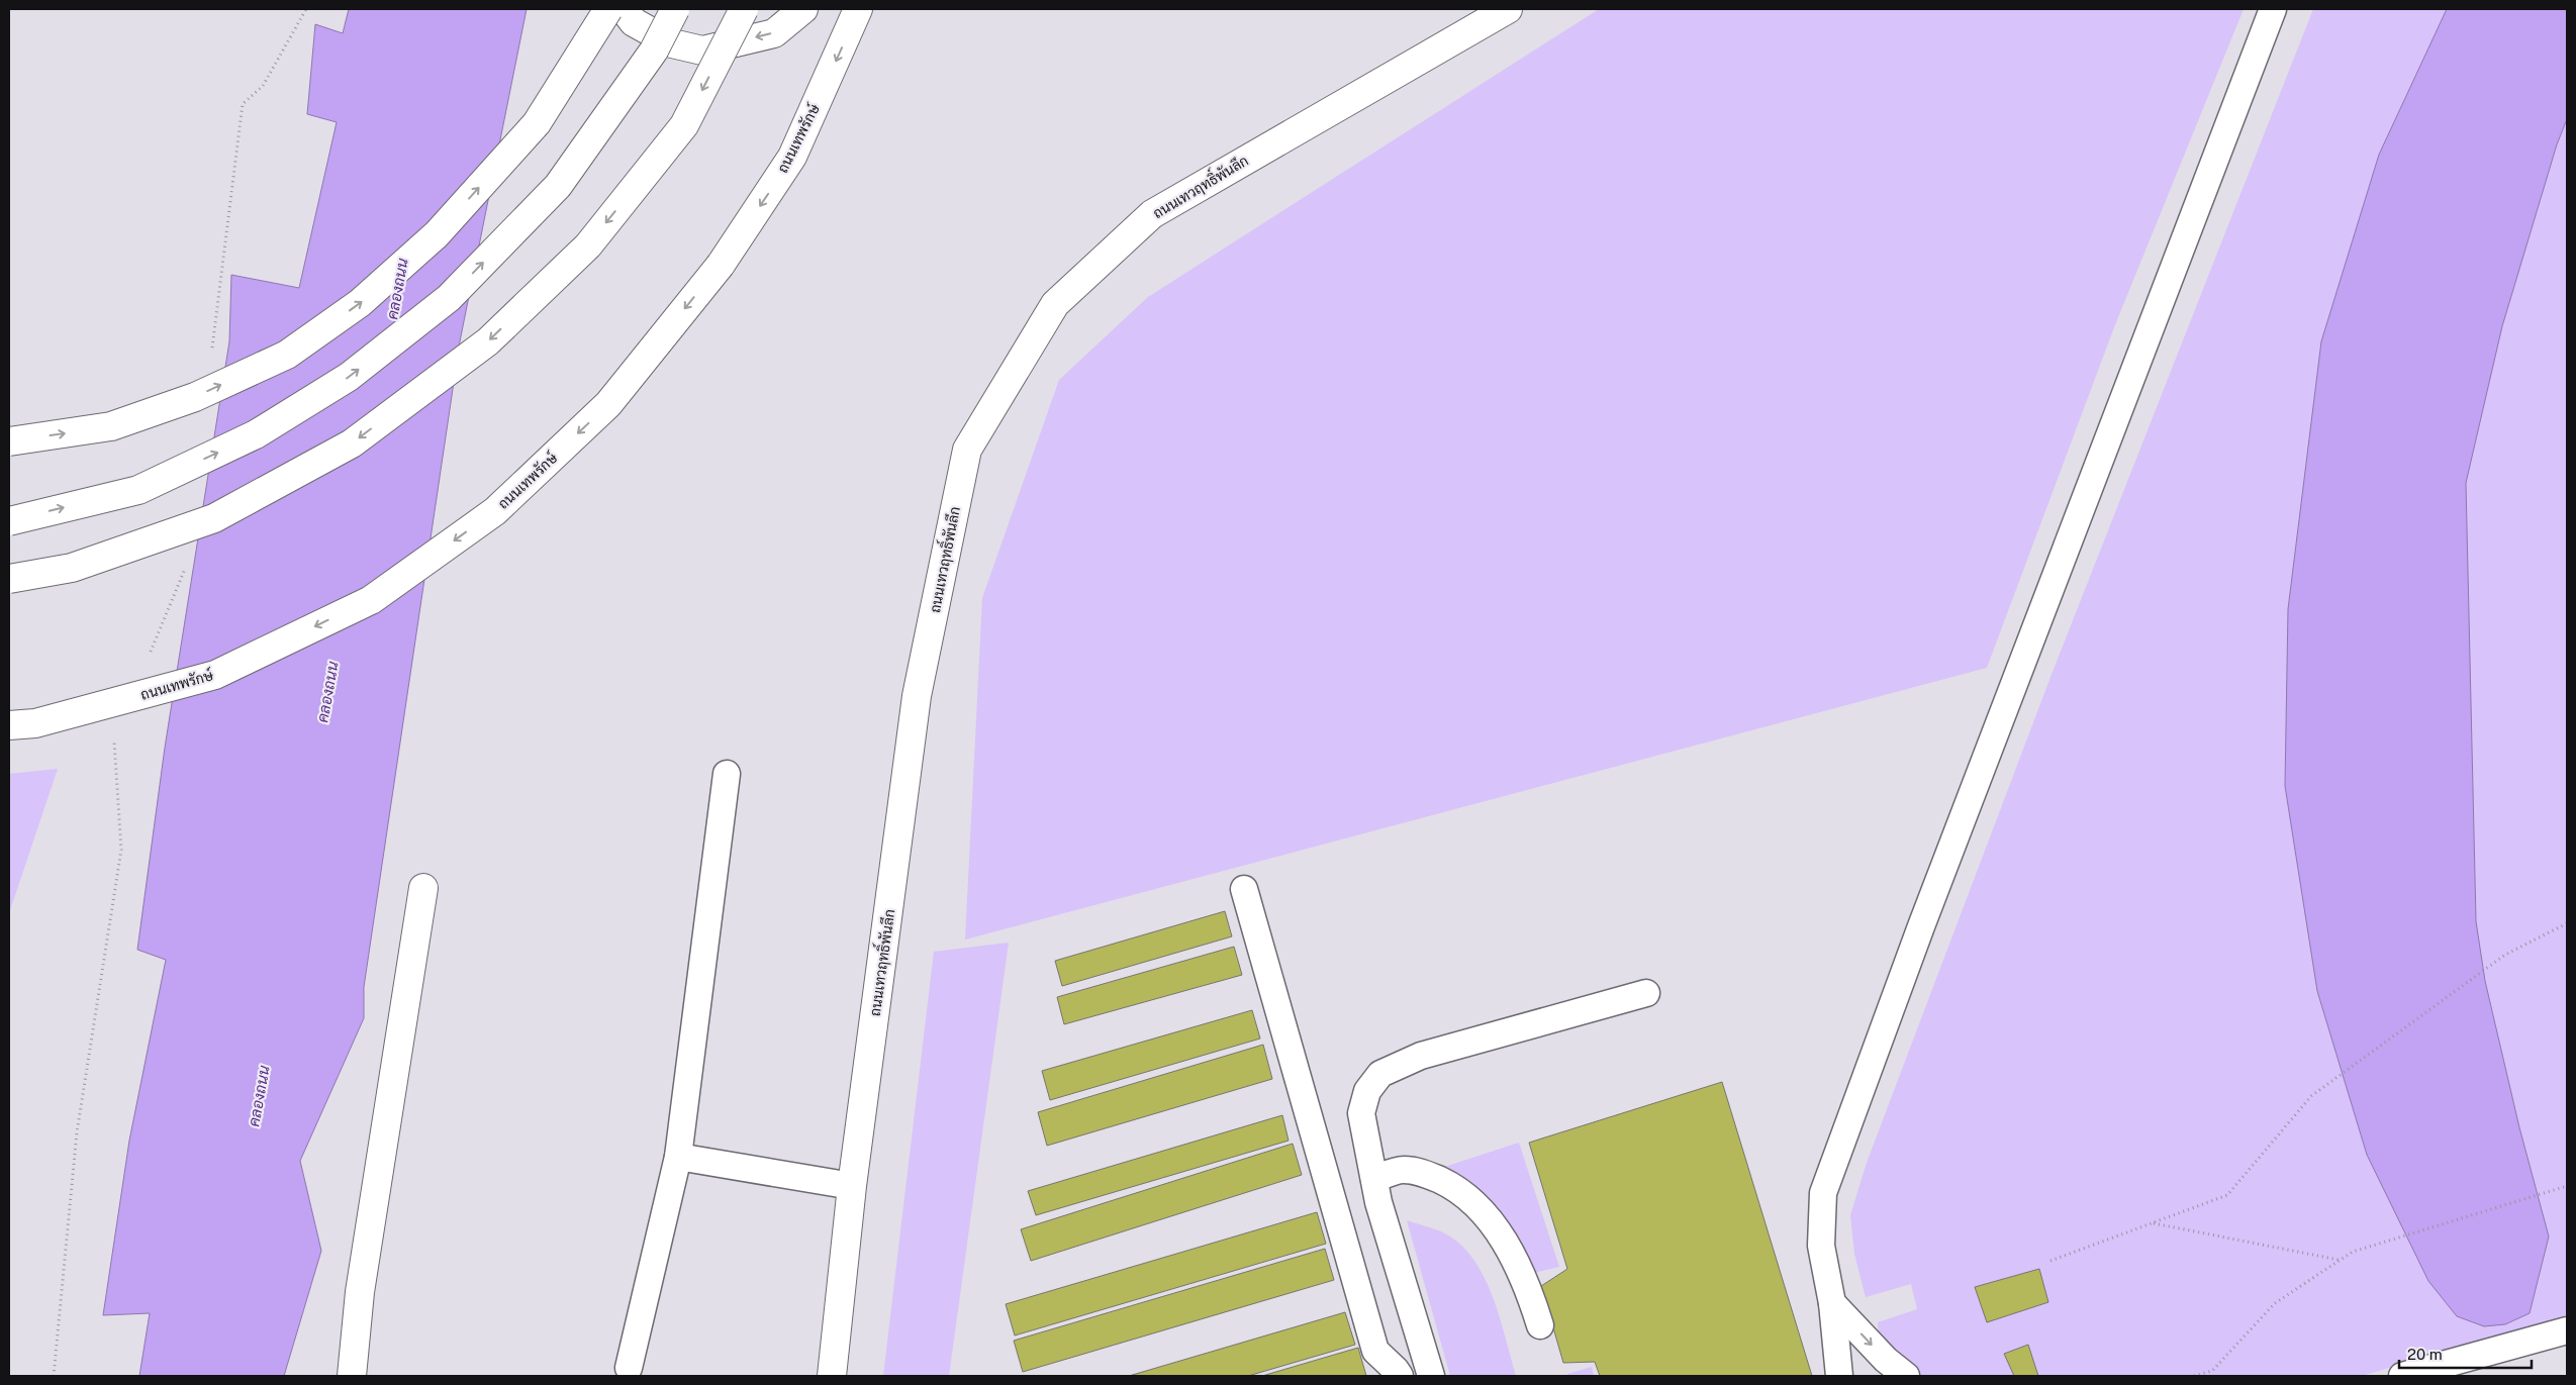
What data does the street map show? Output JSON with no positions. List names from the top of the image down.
{
  "streets": {
    "main road": ["ถนนเทพรักษ์", "ถนนเทวฤทธิ์พันลึก"]
  },
  "water": ["คลองถนน"],
  "scale_bar": "20 m"
}
